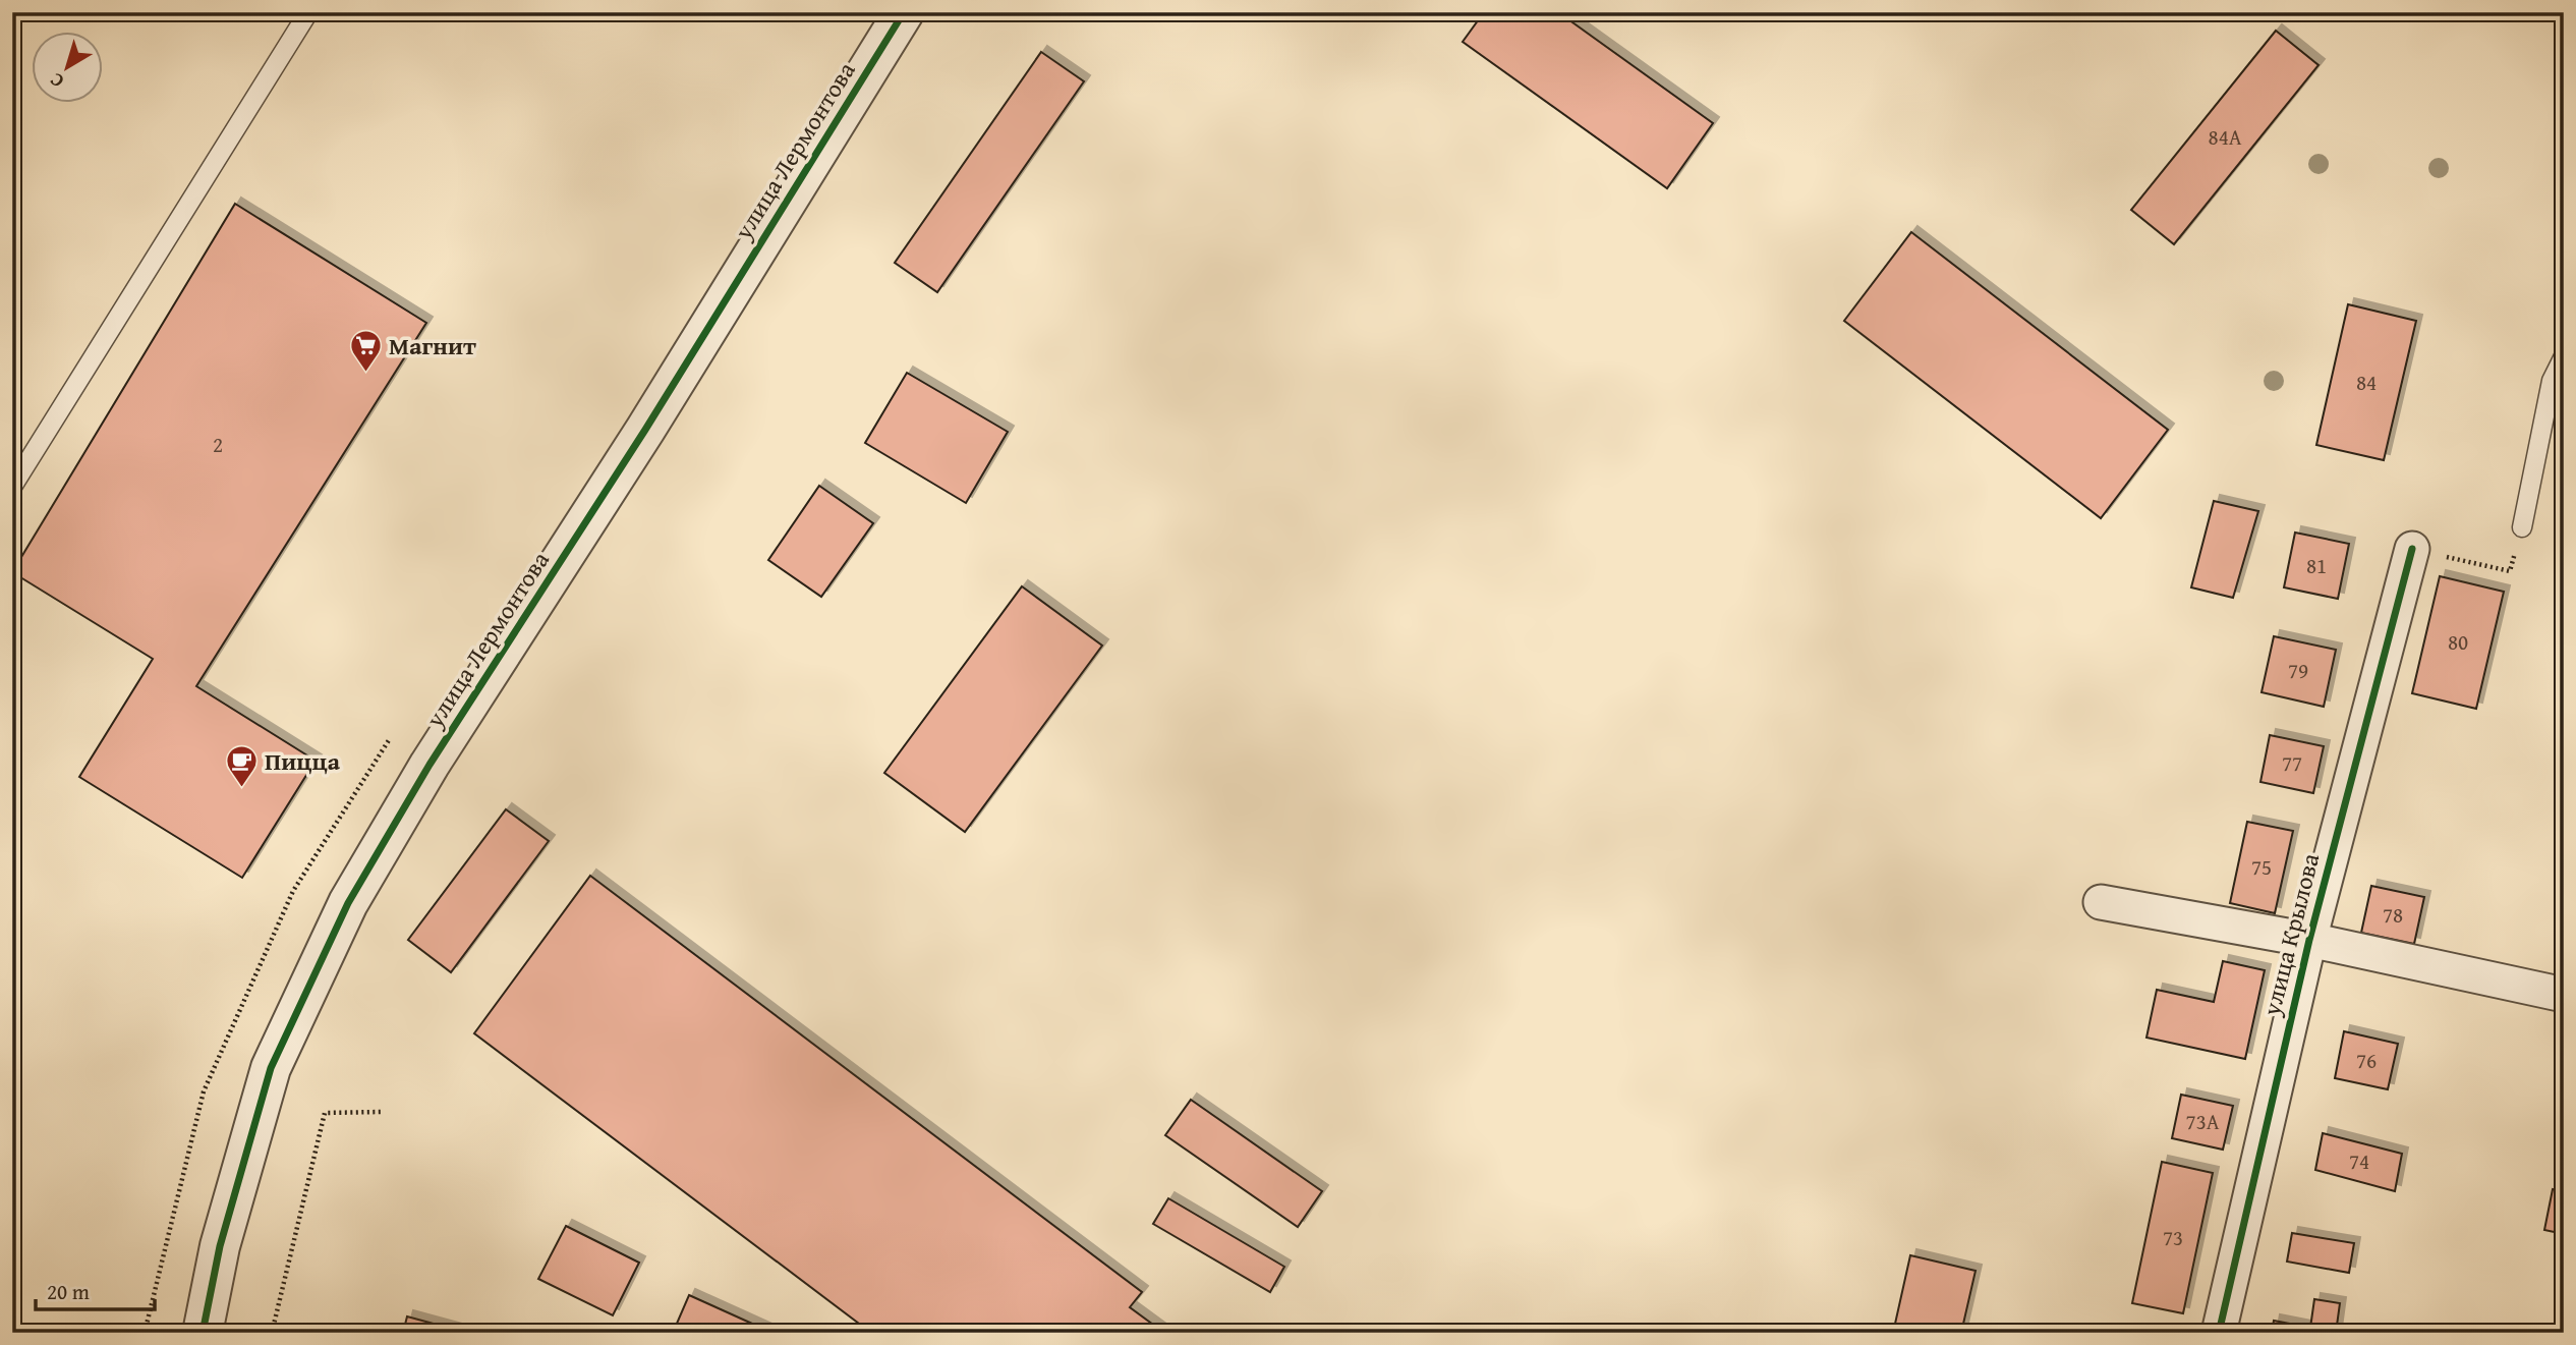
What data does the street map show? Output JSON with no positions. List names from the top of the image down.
{
  "streets": {
    "street": ["улица Лермонтова", "улица Крылова"]
  },
  "places": {
    "supermarket": ["Магнит"],
    "cafe": ["Пицца"]
  },
  "house_numbers": [
    "84А",
    "84",
    "2",
    "81",
    "80",
    "79",
    "77",
    "75",
    "78",
    "76",
    "73А",
    "74",
    "73"
  ],
  "scale_bar": "20 m",
  "north": "bottom left"
}
